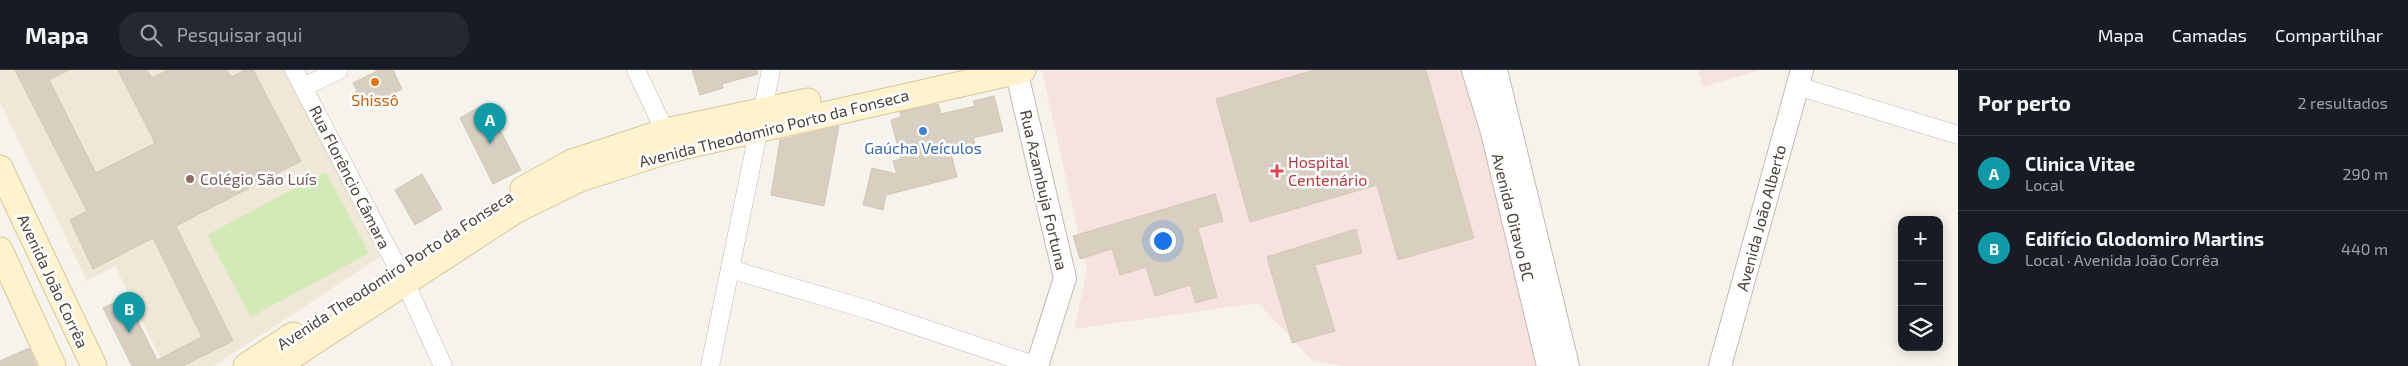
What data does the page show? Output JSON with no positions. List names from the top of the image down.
{
  "streets": {
    "main road": ["Avenida Theodomiro Porto da Fonseca", "Avenida João Corrêa"],
    "street": [
      "Rua Florêncio Câmara",
      "Rua Azambuja Fortuna",
      "Avenida Oitavo BC",
      "Avenida João Alberto"
    ]
  },
  "crossings": [
    ["Avenida Theodomiro Porto da Fonseca", "Rua Florêncio Câmara"],
    ["Avenida Theodomiro Porto da Fonseca", "Rua Azambuja Fortuna"]
  ],
  "places": {
    "other": ["Shissô", "Gaúcha Veículos", "Colégio São Luís"],
    "health": ["Hospital Centenário"]
  },
  "page": {
    "header": "Mapa",
    "search": "Pesquisar aqui",
    "nav": ["Mapa", "Camadas", "Compartilhar"],
    "heading": ["Por perto", "2 resultados"],
    "pins": ["A", "B"],
    "list": [
      {
        "mark": "A",
        "name": "Clinica Vitae",
        "note": "Local",
        "value": "290 m"
      },
      {
        "mark": "B",
        "name": "Edifício Glodomiro Martins",
        "note": "Local · Avenida João Corrêa",
        "value": "440 m"
      }
    ],
    "map_buttons": ["+", "−"]
  }
}
